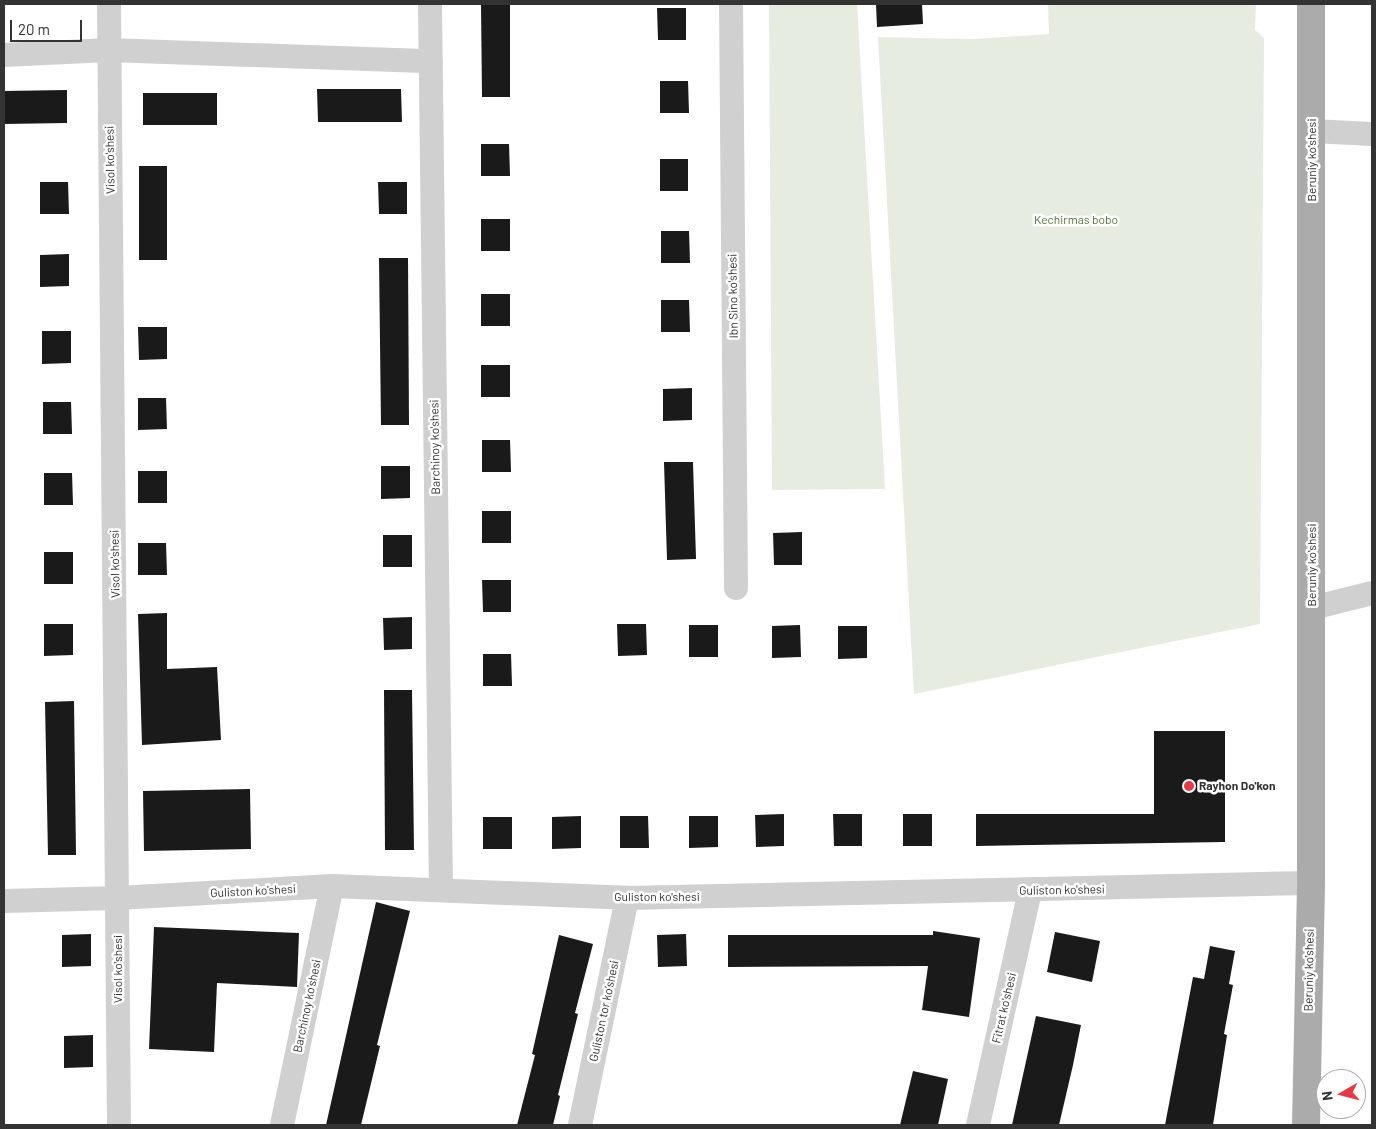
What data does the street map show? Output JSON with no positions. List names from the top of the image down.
{
  "streets": {
    "main road": ["Beruniy ko'shesi"],
    "street": [
      "Visol ko'shesi",
      "Ibn Sino ko'shesi",
      "Barchinoy ko'shesi",
      "Guliston ko'shesi",
      "Fitrat ko'shesi",
      "Guliston tor ko'shesi"
    ]
  },
  "crossings": [
    ["Visol ko'shesi", "Guliston ko'shesi"],
    ["Beruniy ko'shesi", "Guliston ko'shesi"],
    ["Barchinoy ko'shesi", "Guliston ko'shesi"],
    ["Guliston ko'shesi", "Fitrat ko'shesi"],
    ["Guliston ko'shesi", "Guliston tor ko'shesi"]
  ],
  "parks": ["Kechirmas bobo"],
  "places": ["Rayhon Do'kon"],
  "scale_bar": "20 m",
  "north": "left"
}
